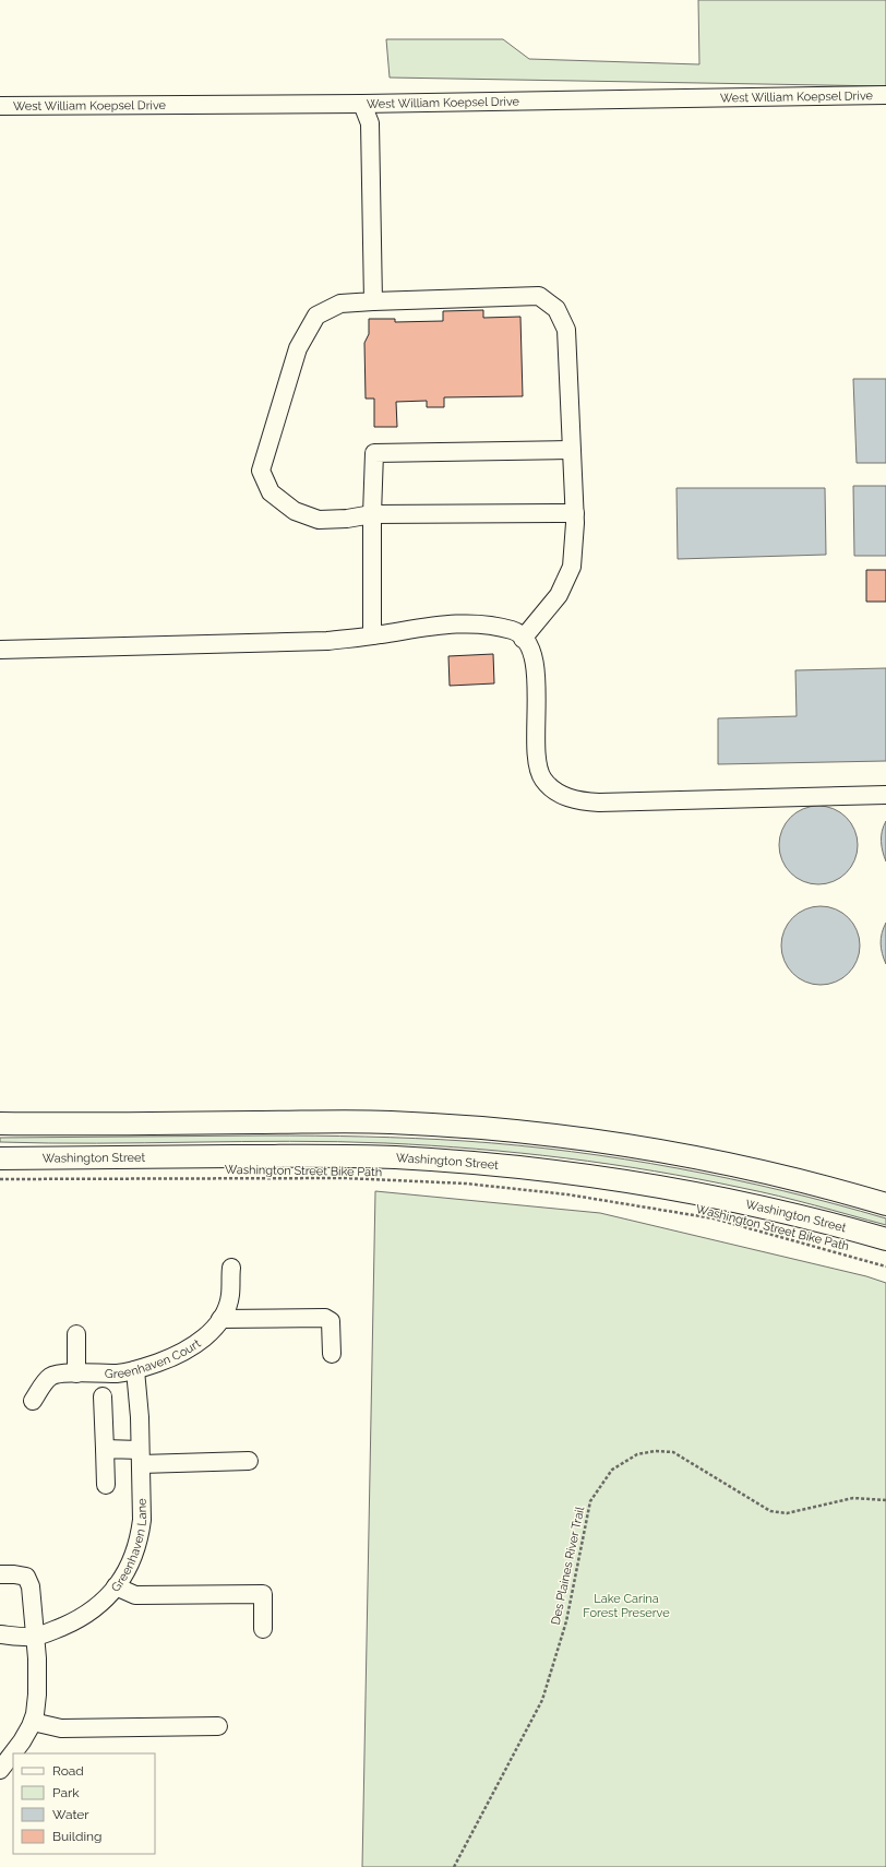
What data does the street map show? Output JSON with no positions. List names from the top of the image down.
{
  "streets": {
    "main road": ["Washington Street"],
    "street": ["West William Koepsel Drive", "Greenhaven Court", "Greenhaven Lane"],
    "path": ["Washington Street Bike Path", "Des Plaines River Trail"]
  },
  "crossings": [
    ["Greenhaven Court", "Greenhaven Lane"]
  ],
  "parks": ["Lake Carina Forest Preserve"],
  "legend": [
    "Road",
    "Park",
    "Water",
    "Building"
  ]
}
